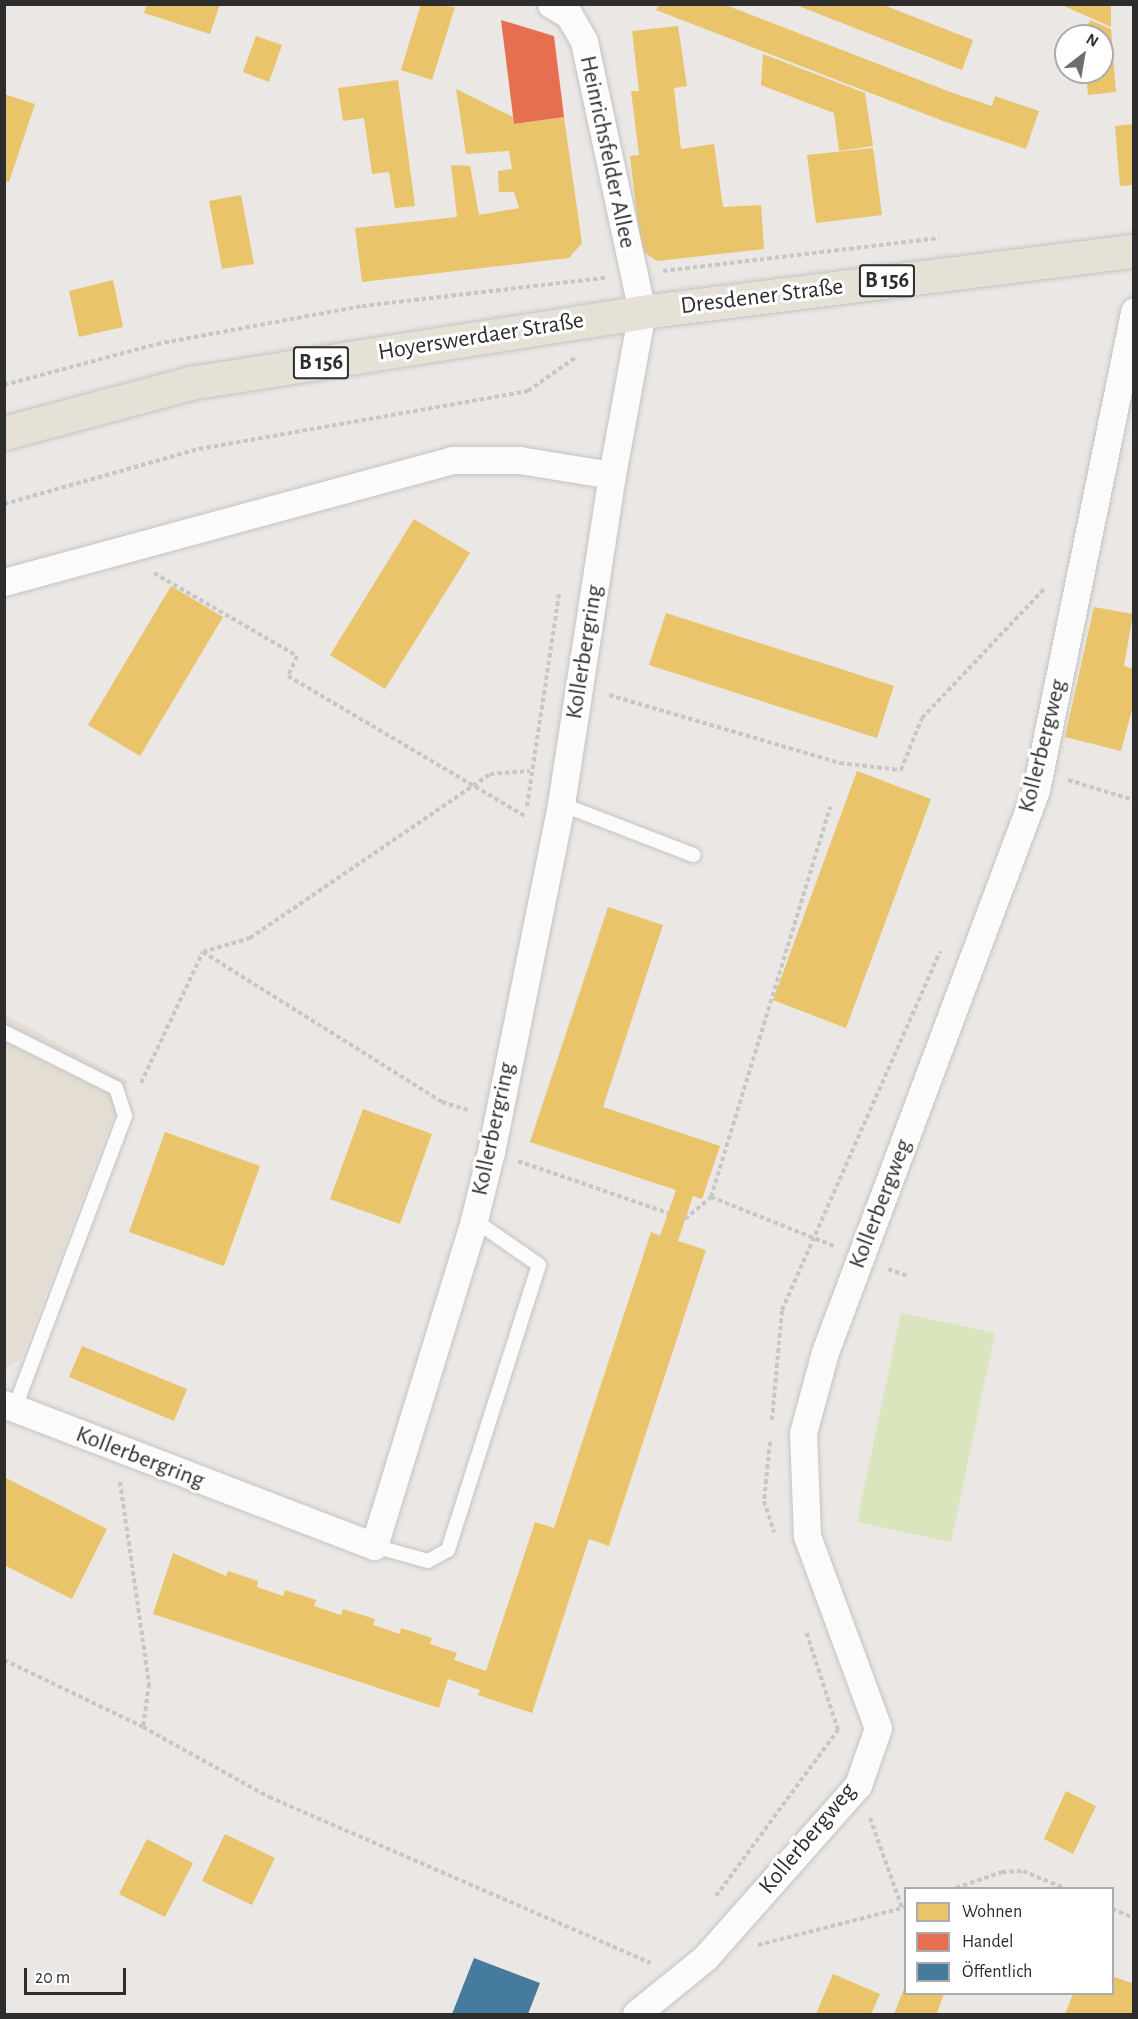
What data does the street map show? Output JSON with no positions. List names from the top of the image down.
{
  "streets": {
    "main road": ["B 156", "Dresdener Straße", "Hoyerswerdaer Straße"],
    "street": ["Heinrichsfelder Allee", "Kollerbergring", "Kollerbergweg"]
  },
  "crossings": [
    ["Heinrichsfelder Allee", "Dresdener Straße"],
    ["Heinrichsfelder Allee", "Hoyerswerdaer Straße"],
    ["Heinrichsfelder Allee", "Kollerbergring"],
    ["Dresdener Straße", "Hoyerswerdaer Straße"],
    ["Dresdener Straße", "Kollerbergring"],
    ["Hoyerswerdaer Straße", "Kollerbergring"]
  ],
  "legend": ["Wohnen", "Handel", "Öffentlich"],
  "scale_bar": "20 m",
  "north": "top right"
}
